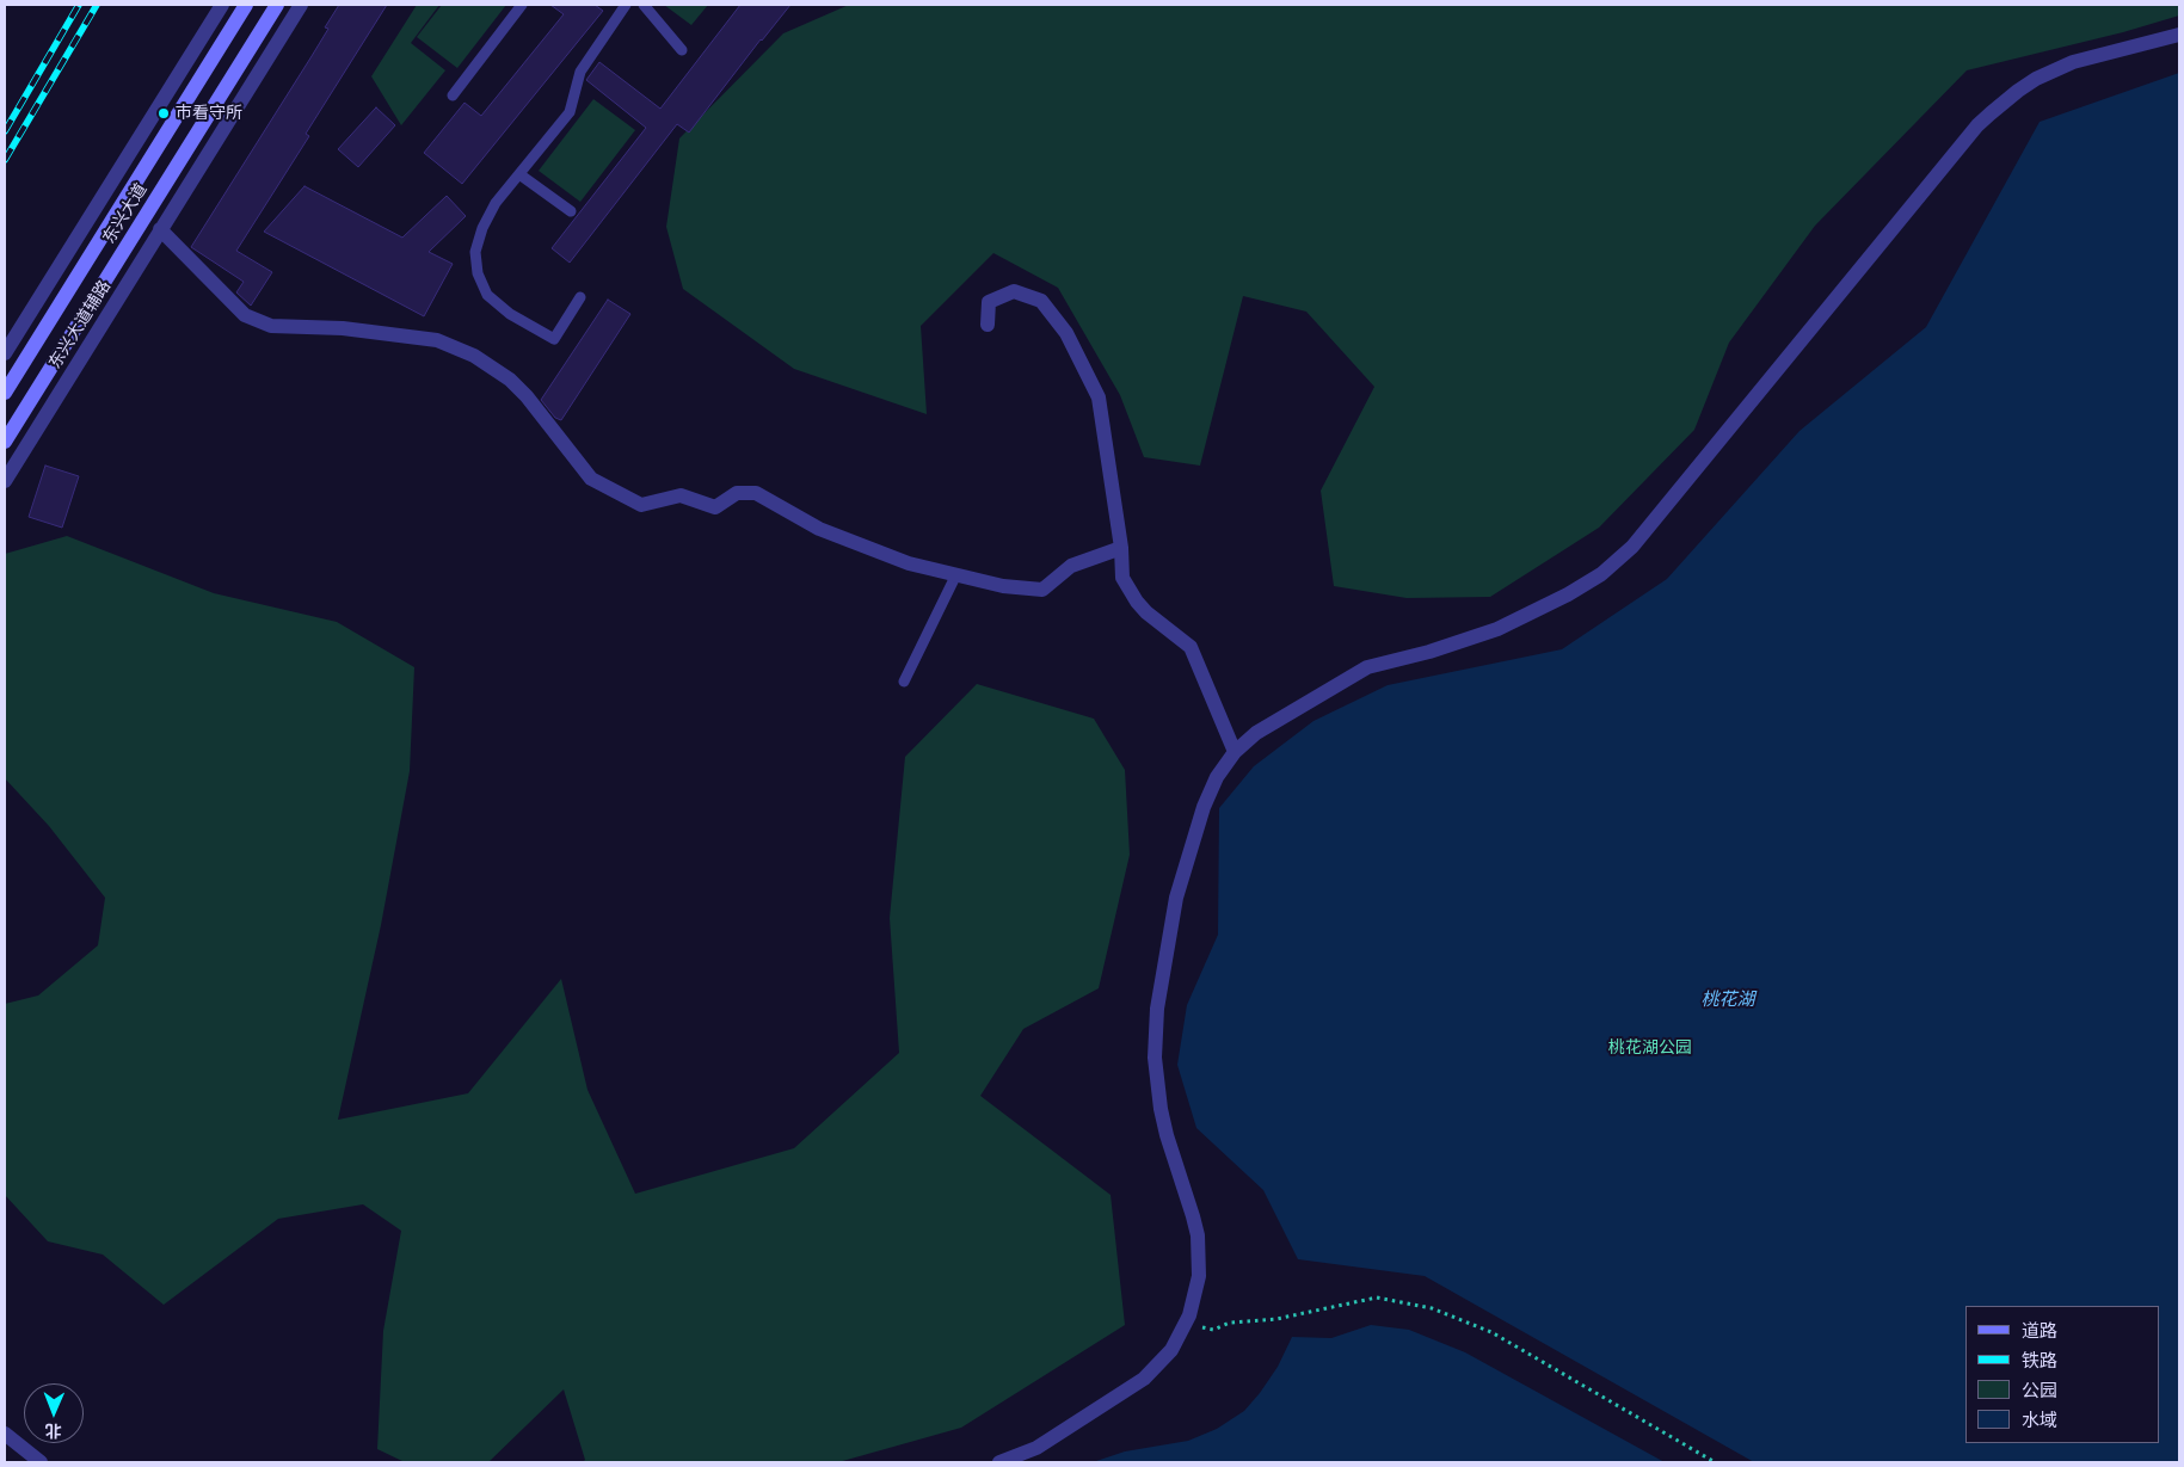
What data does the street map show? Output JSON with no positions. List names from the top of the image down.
{
  "streets": {
    "main road": ["东兴大道"],
    "street": ["东兴大道辅路"]
  },
  "water": ["桃花湖"],
  "parks": ["桃花湖公园"],
  "places": ["巿看守所"],
  "legend": [
    "道路",
    "铁路",
    "公园",
    "水域"
  ],
  "north": "bottom"
}
